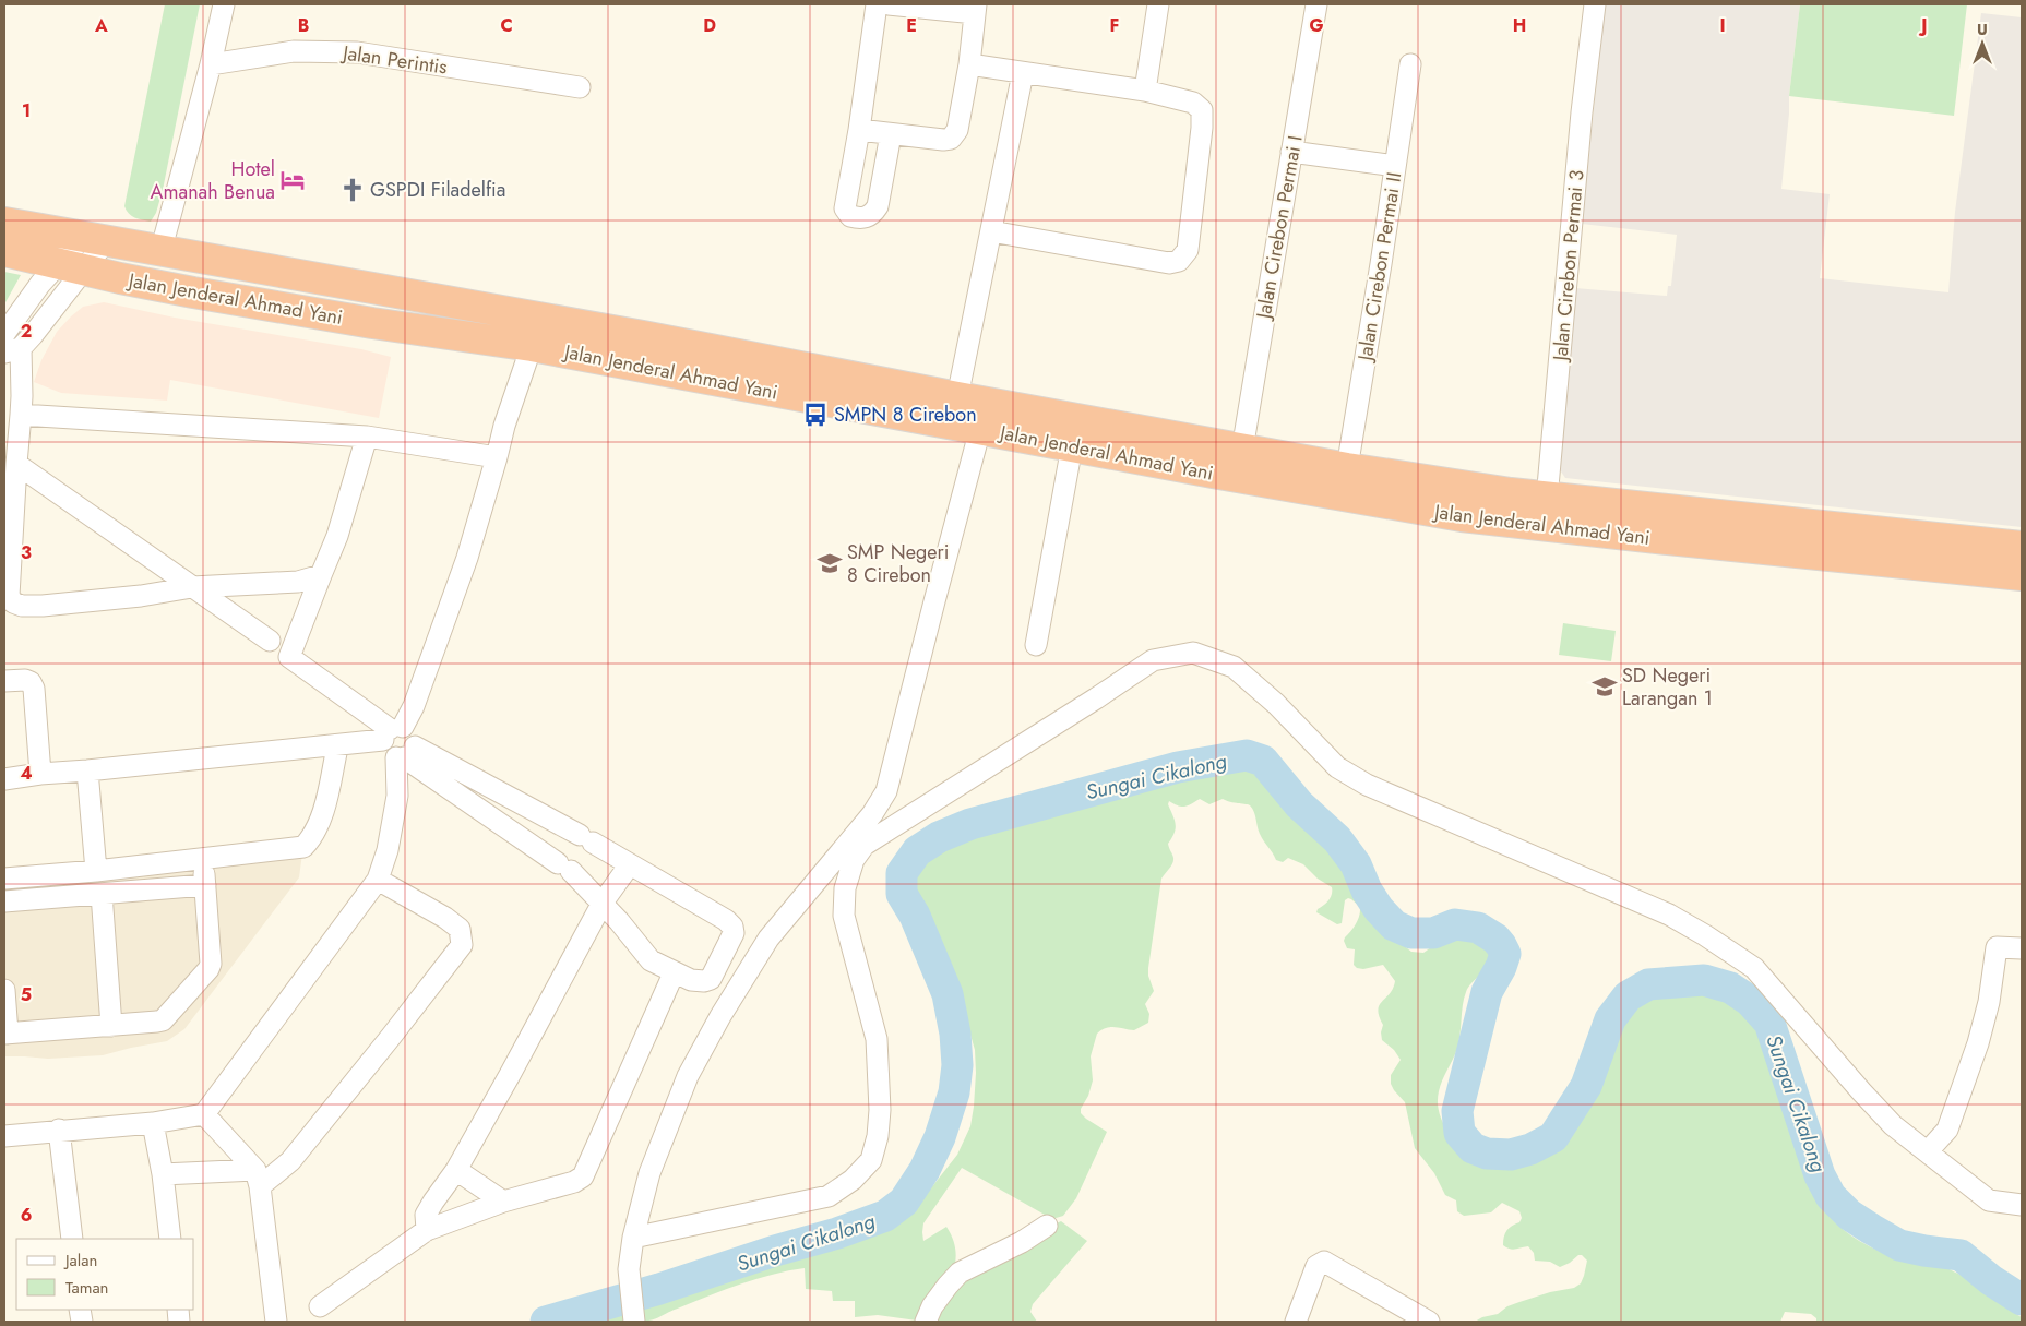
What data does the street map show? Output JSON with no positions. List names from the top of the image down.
{
  "streets": {
    "highway": ["Jalan Jenderal Ahmad Yani"],
    "street": [
      "Jalan Perintis",
      "Jalan Cirebon Permai I",
      "Jalan Cirebon Permai 3",
      "Jalan Cirebon Permai II"
    ]
  },
  "crossings": [
    ["Jalan Cirebon Permai I", "Jalan Jenderal Ahmad Yani"],
    ["Jalan Cirebon Permai 3", "Jalan Jenderal Ahmad Yani"],
    ["Jalan Cirebon Permai II", "Jalan Jenderal Ahmad Yani"]
  ],
  "water": ["Sungai Cikalong"],
  "places": {
    "hotel": ["Hotel Amanah Benua"],
    "church": ["GSPDI Filadelfia"],
    "bus stop": ["SMPN 8 Cirebon"],
    "school or university": ["SMP Negeri 8 Cirebon", "SD Negeri Larangan 1"]
  },
  "legend": ["Jalan", "Taman"],
  "north": "top",
  "grid": {
    "columns": [
      "A",
      "B",
      "C",
      "D",
      "E",
      "F",
      "G",
      "H",
      "I",
      "J"
    ],
    "rows": [
      "1",
      "2",
      "3",
      "4",
      "5",
      "6"
    ]
  }
}
